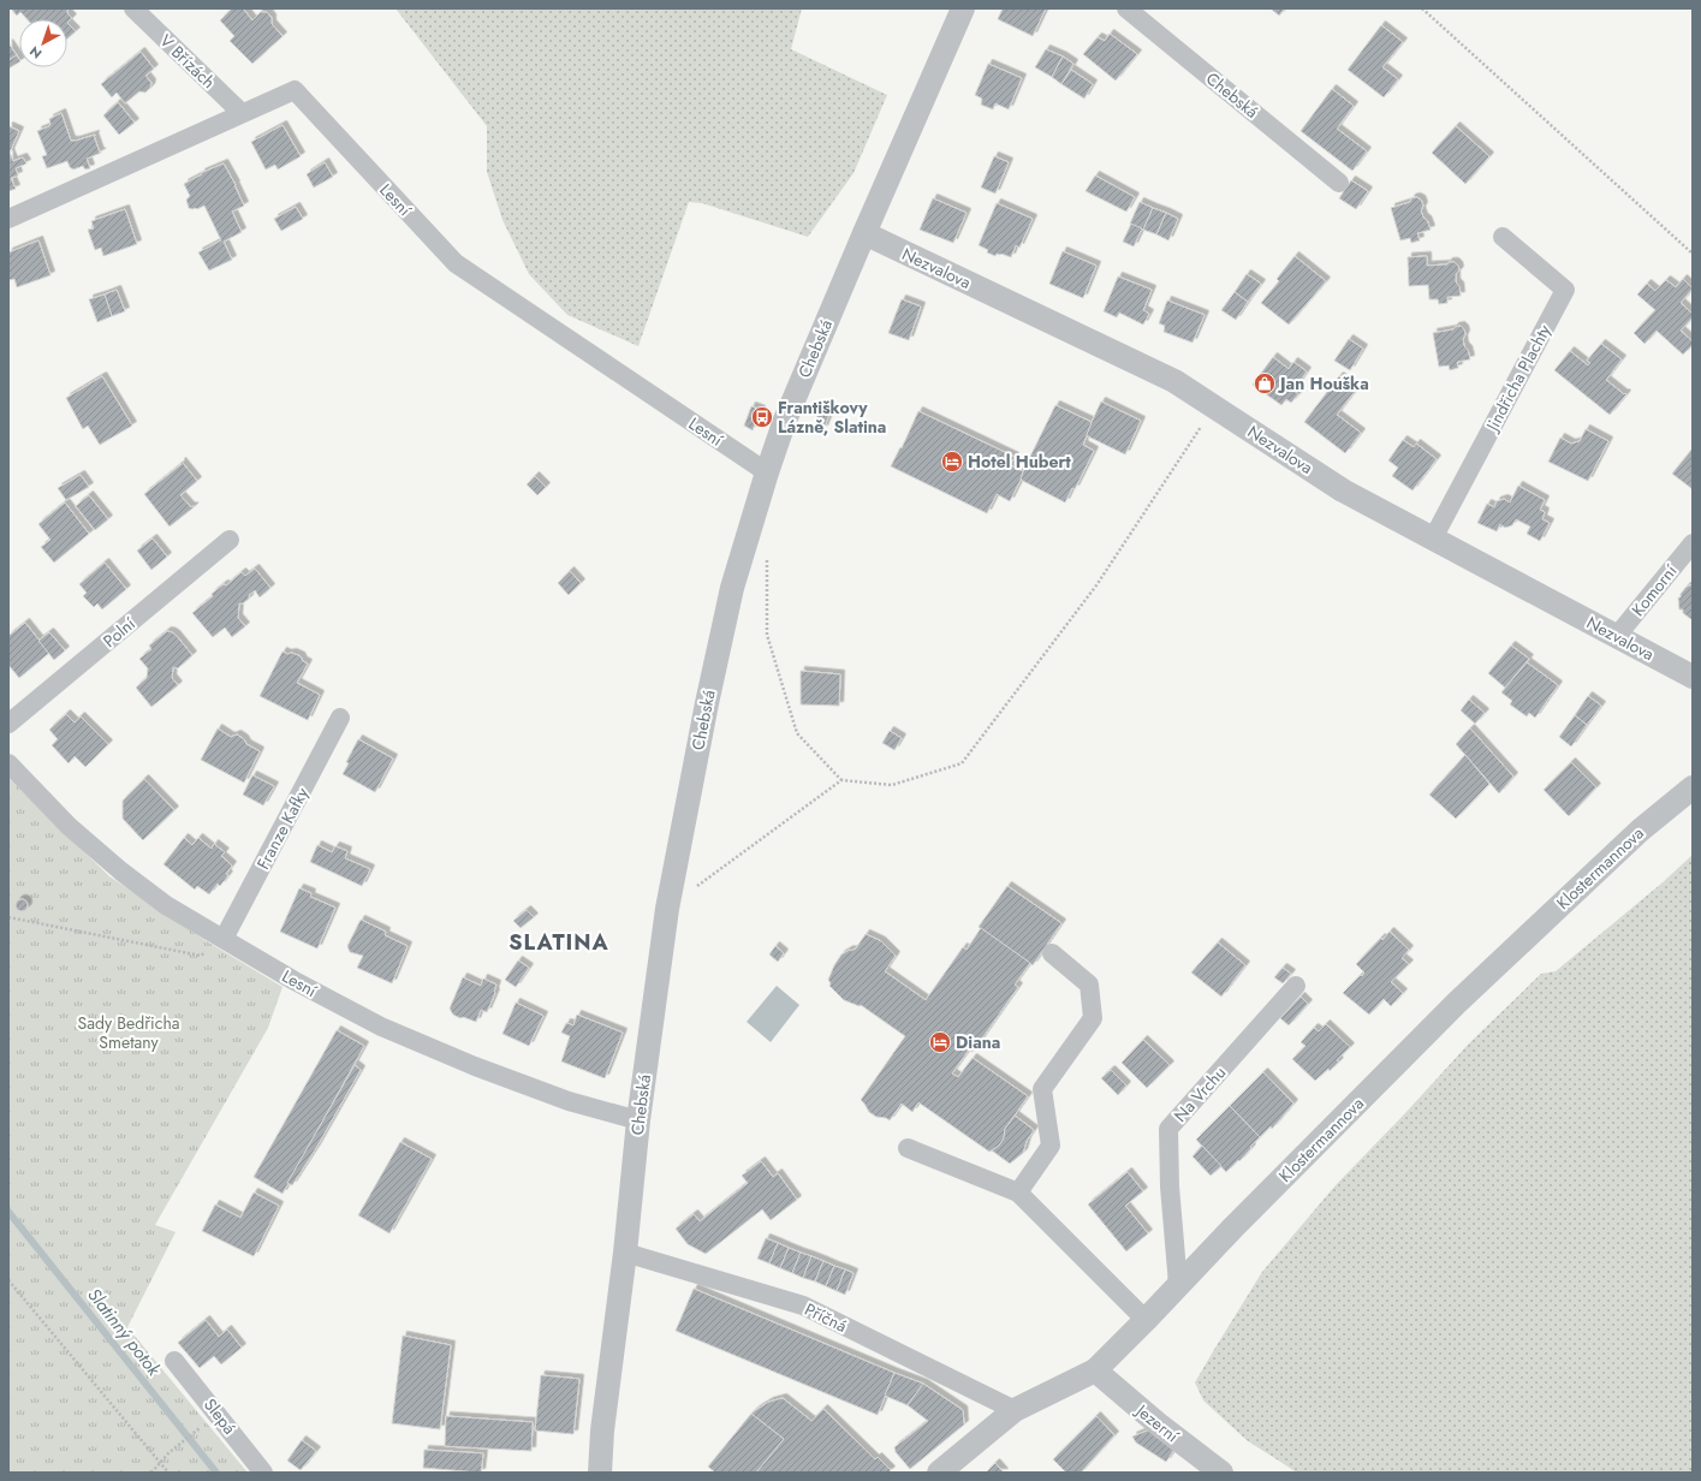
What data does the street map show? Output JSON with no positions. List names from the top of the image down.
{
  "streets": {
    "street": [
      "V Břízách",
      "Chebská",
      "Lesní",
      "Nezvalova",
      "Jindřicha Plachty",
      "Komorní",
      "Polní",
      "Franze Kafky",
      "Klostermannova",
      "Na Vrchu",
      "Příčná",
      "Slepá",
      "Jezerní"
    ]
  },
  "crossings": [
    ["V Břízách", "Lesní"],
    ["Chebská", "Lesní"],
    ["Chebská", "Nezvalova"],
    ["Chebská", "Příčná"],
    ["Lesní", "Franze Kafky"],
    ["Nezvalova", "Jindřicha Plachty"],
    ["Nezvalova", "Komorní"],
    ["Klostermannova", "Na Vrchu"],
    ["Klostermannova", "Příčná"],
    ["Klostermannova", "Jezerní"]
  ],
  "districts": ["SLATINA"],
  "water": ["Slatinný potok"],
  "parks": ["Sady Bedřicha Smetany"],
  "places": {
    "shop": ["Jan Houška"],
    "bus stop": ["Františkovy Lázně, Slatina"],
    "hotel": ["Hotel Hubert", "Diana"]
  },
  "north": "bottom left"
}
